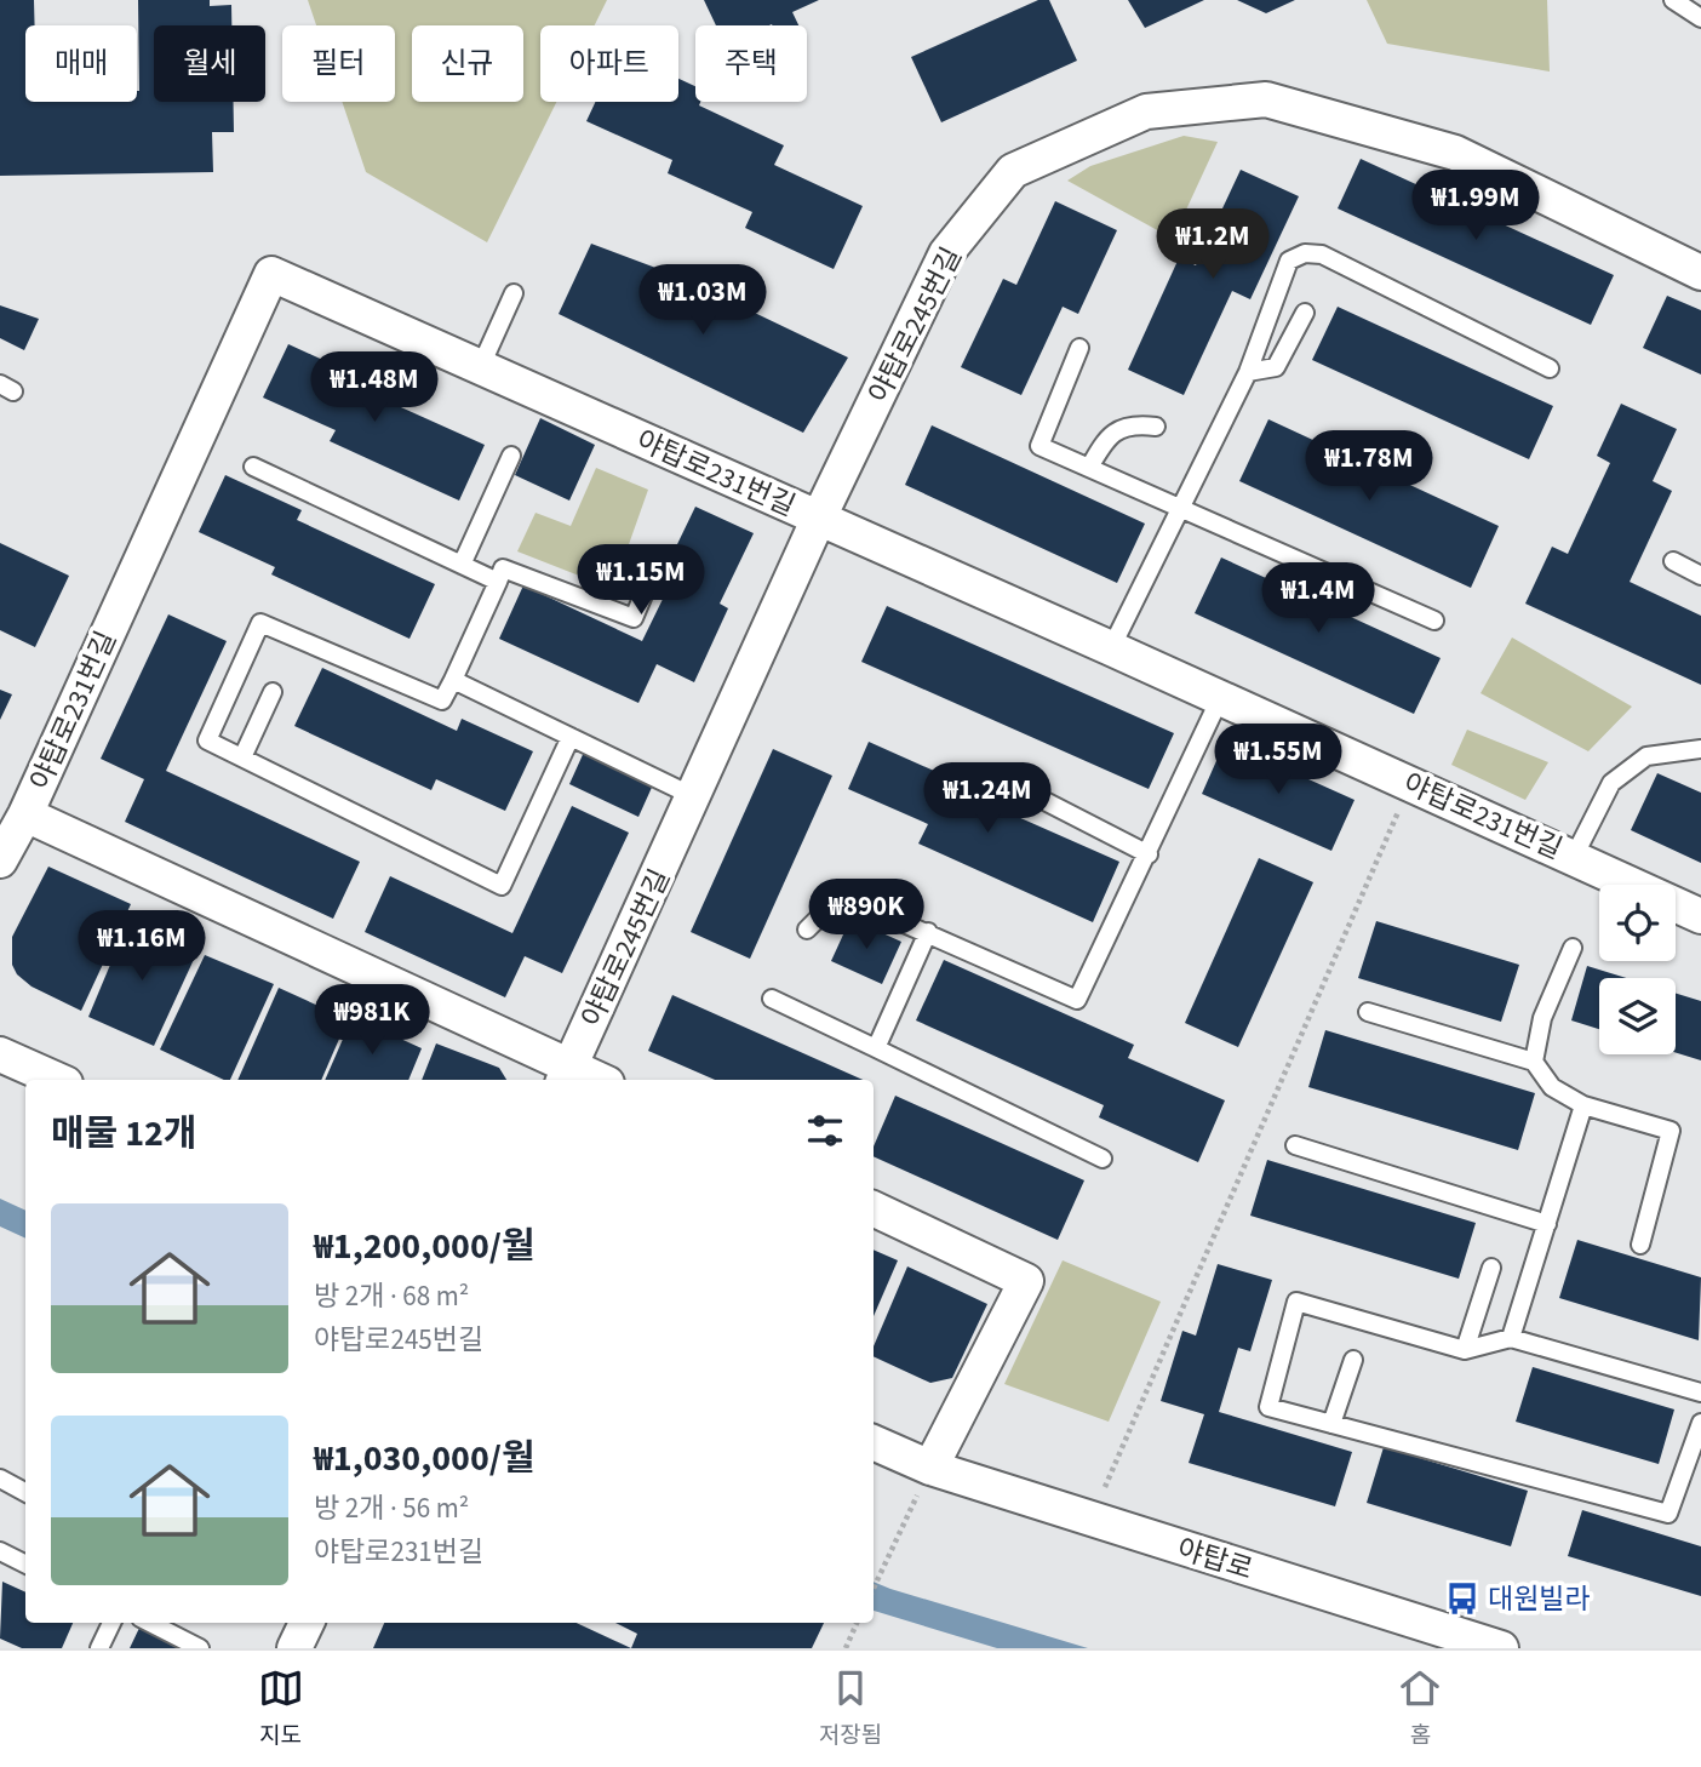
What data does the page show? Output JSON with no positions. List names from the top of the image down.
{
  "streets": {
    "street": ["야탑로245번길", "야탑로231번길", "야탑로"]
  },
  "crossings": [
    ["야탑로245번길", "야탑로231번길"]
  ],
  "places": {
    "bus stop": ["대원빌라"]
  },
  "page": {
    "chip": [
      "매매",
      "월세",
      "필터",
      "신규",
      "아파트",
      "주택"
    ],
    "price": [
      "₩1.99M",
      "₩1.2M",
      "₩1.03M",
      "₩1.48M",
      "₩1.78M",
      "₩1.15M",
      "₩1.4M",
      "₩1.55M",
      "₩1.24M",
      "₩890K",
      "₩1.16M",
      "₩981K"
    ],
    "heading": "매물 12개",
    "list": [
      {
        "name": "₩1,200,000/월",
        "note": "방 2개 · 68 m² · 야탑로245번길"
      },
      {
        "name": "₩1,030,000/월",
        "note": "방 2개 · 56 m² · 야탑로231번길"
      }
    ],
    "tabs": ["지도", "저장됨", "홈"]
  }
}
